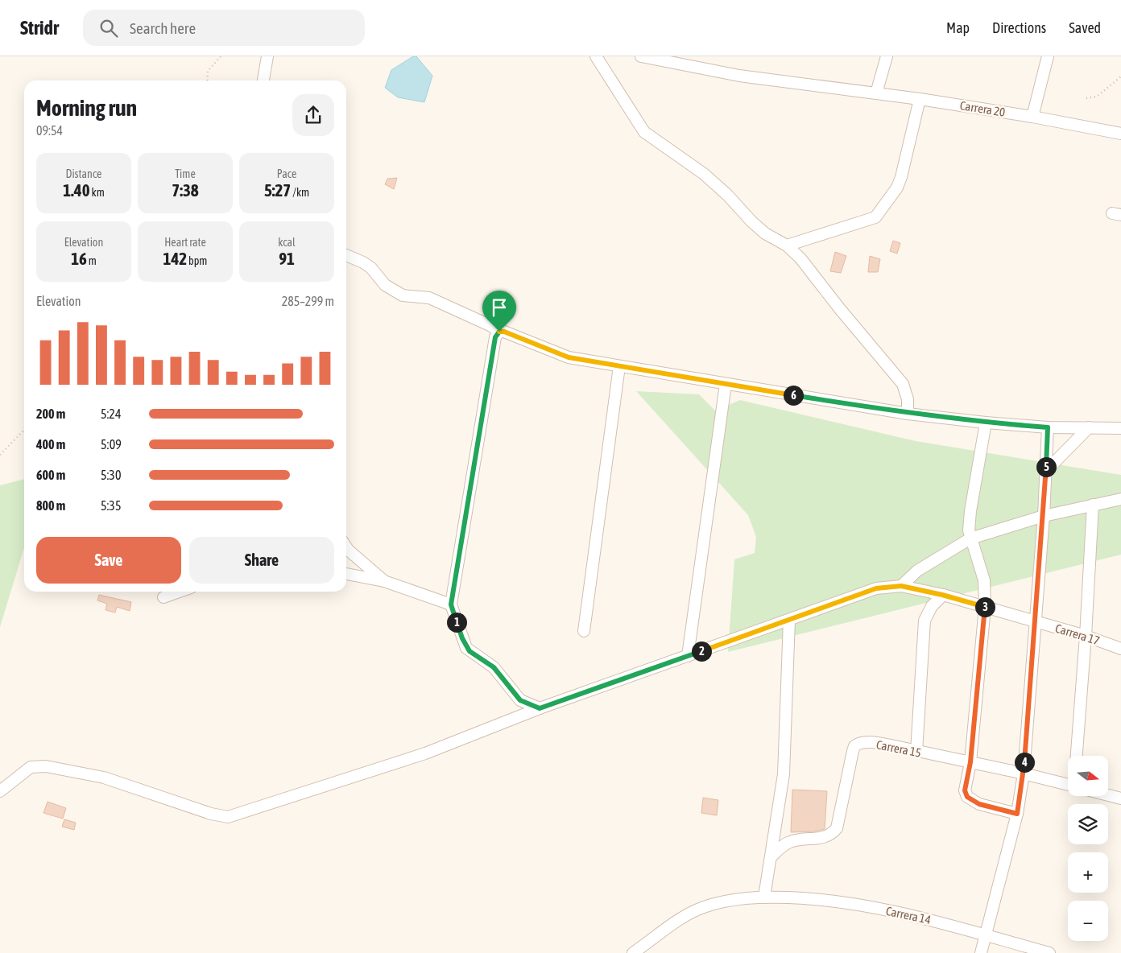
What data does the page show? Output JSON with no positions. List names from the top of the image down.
{
  "streets": {
    "street": [
      "Carrera 20",
      "Carrera 17",
      "Carrera 15",
      "Carrera 14"
    ]
  },
  "north": "right",
  "page": {
    "header": "Stridr",
    "search": "Search here",
    "nav": ["Map", "Directions", "Saved"],
    "heading": ["Morning run", "09:54"],
    "stats": [
      ["Distance", "1.40 km"],
      ["Time", "7:38"],
      ["Pace", "5:27 /km"],
      ["Elevation", "16 m"],
      ["Heart rate", "142 bpm"],
      ["kcal", "91"]
    ],
    "chart": ["Elevation", "285–299 m"],
    "pins": [
      "6",
      "5",
      "3",
      "1",
      "2",
      "4"
    ],
    "list": [
      {
        "name": "200 m",
        "note": "5:24"
      },
      {
        "name": "400 m",
        "note": "5:09"
      },
      {
        "name": "600 m",
        "note": "5:30"
      },
      {
        "name": "800 m",
        "note": "5:35"
      }
    ],
    "buttons": ["Save", "Share"],
    "map_buttons": ["+", "−"]
  }
}
